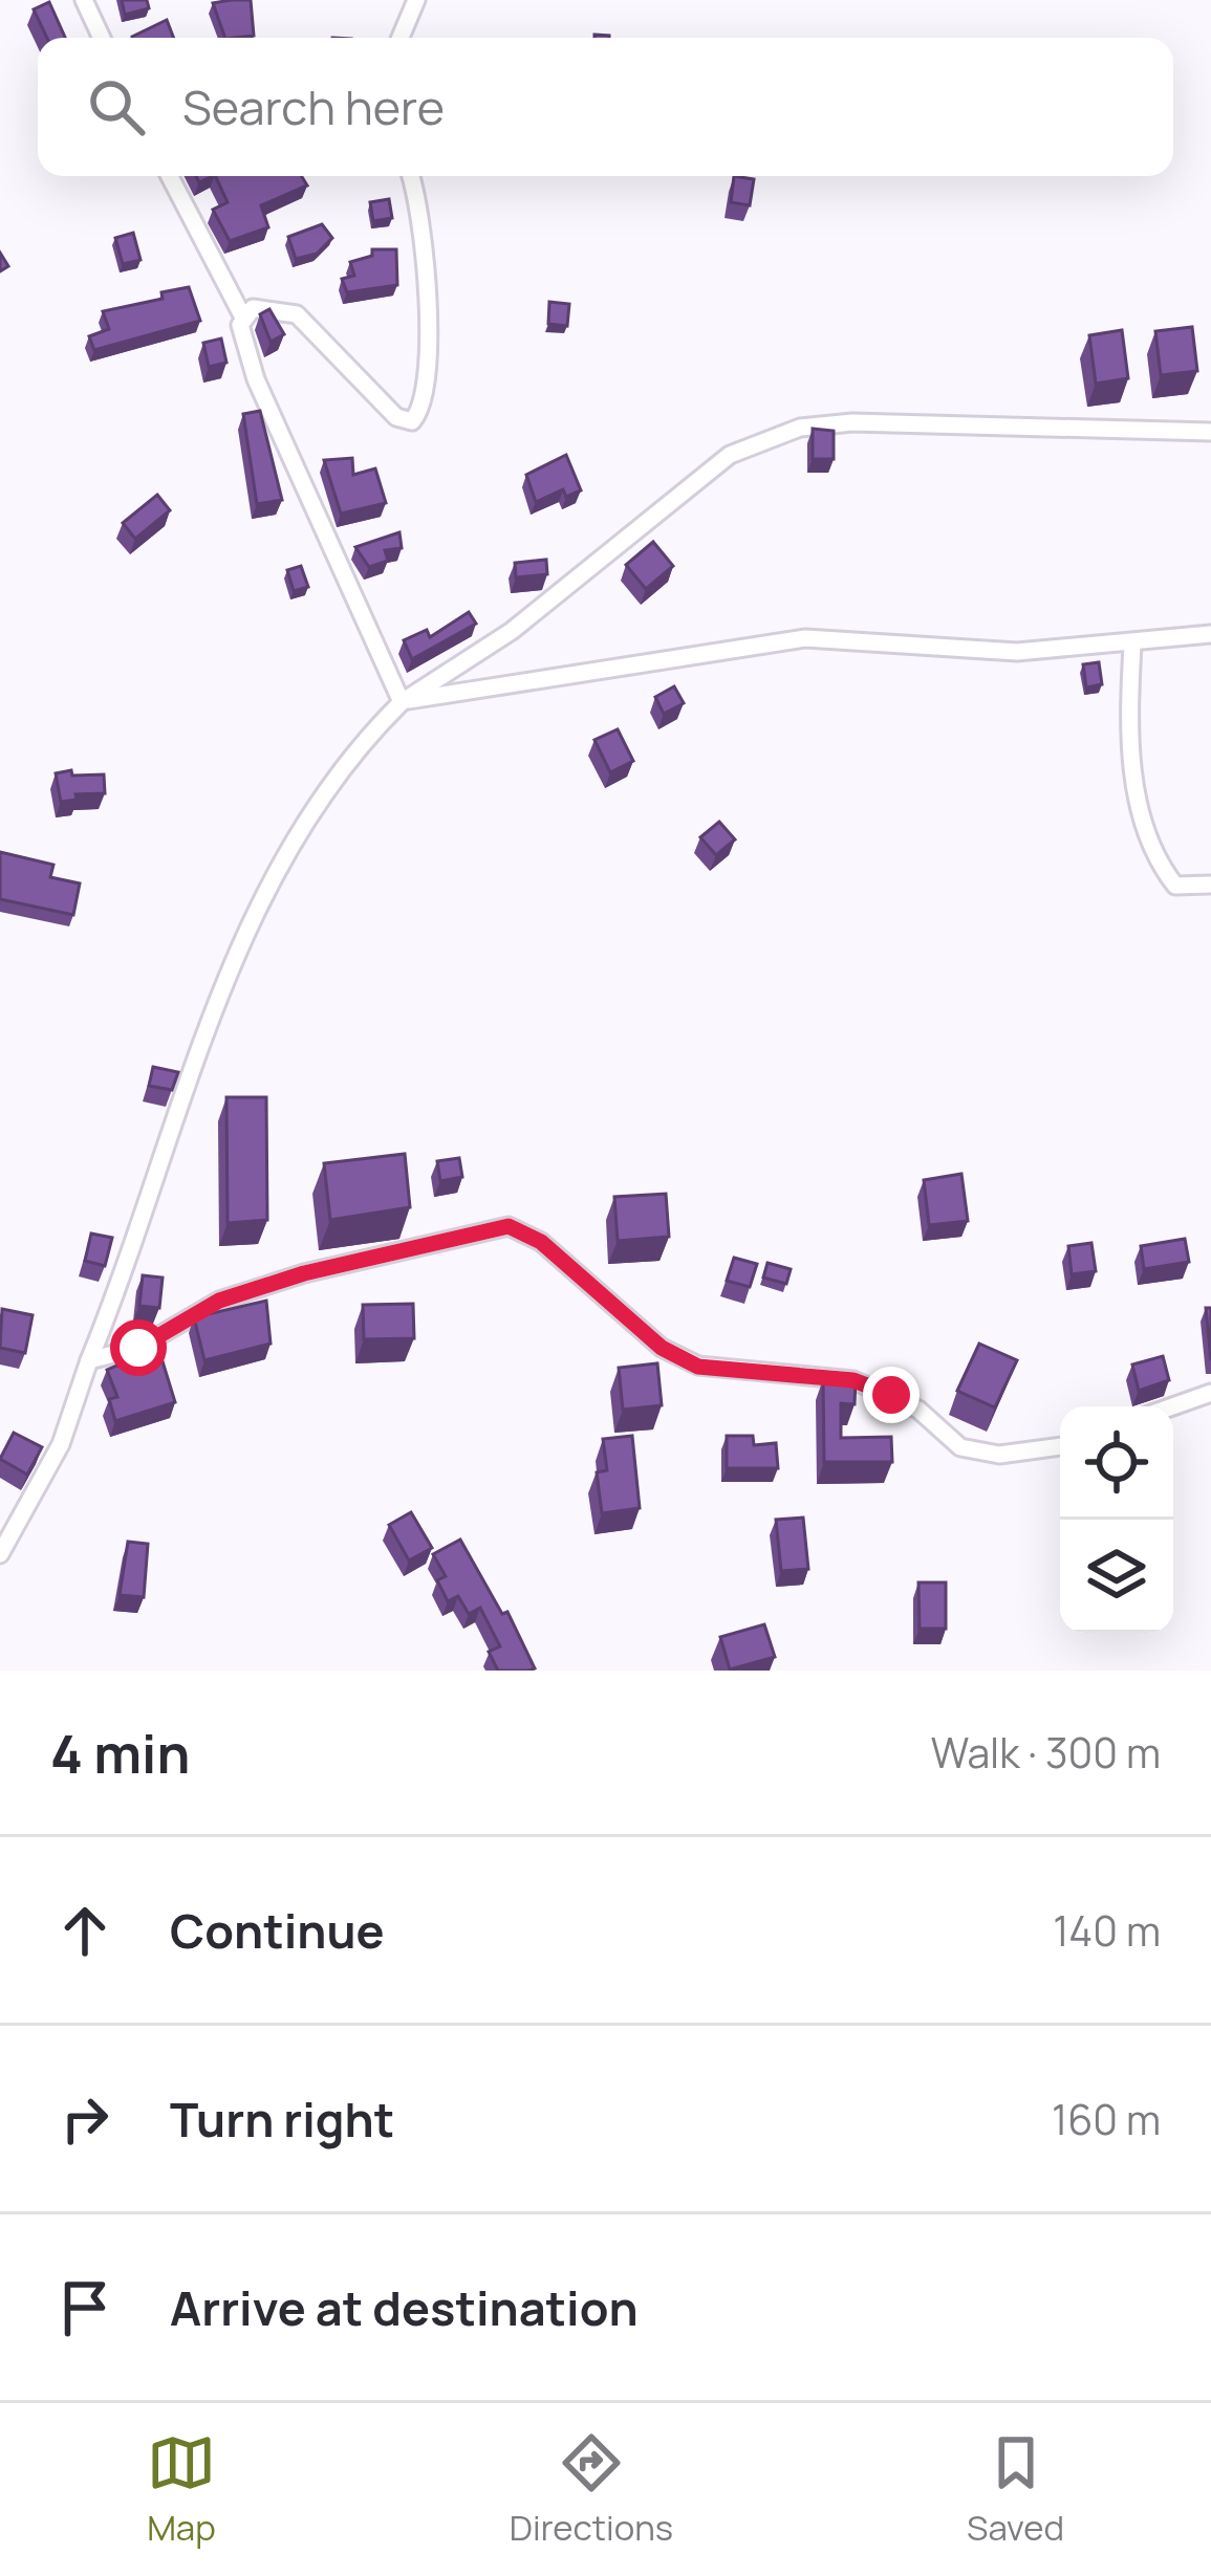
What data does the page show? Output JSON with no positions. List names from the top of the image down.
{
  "page": {
    "search": "Search here",
    "heading": ["4 min", "Walk · 300 m"],
    "list": [
      ["Continue", "140 m"],
      ["Turn right", "160 m"],
      "Arrive at destination"
    ],
    "nav": ["Map", "Directions", "Saved"]
  }
}
